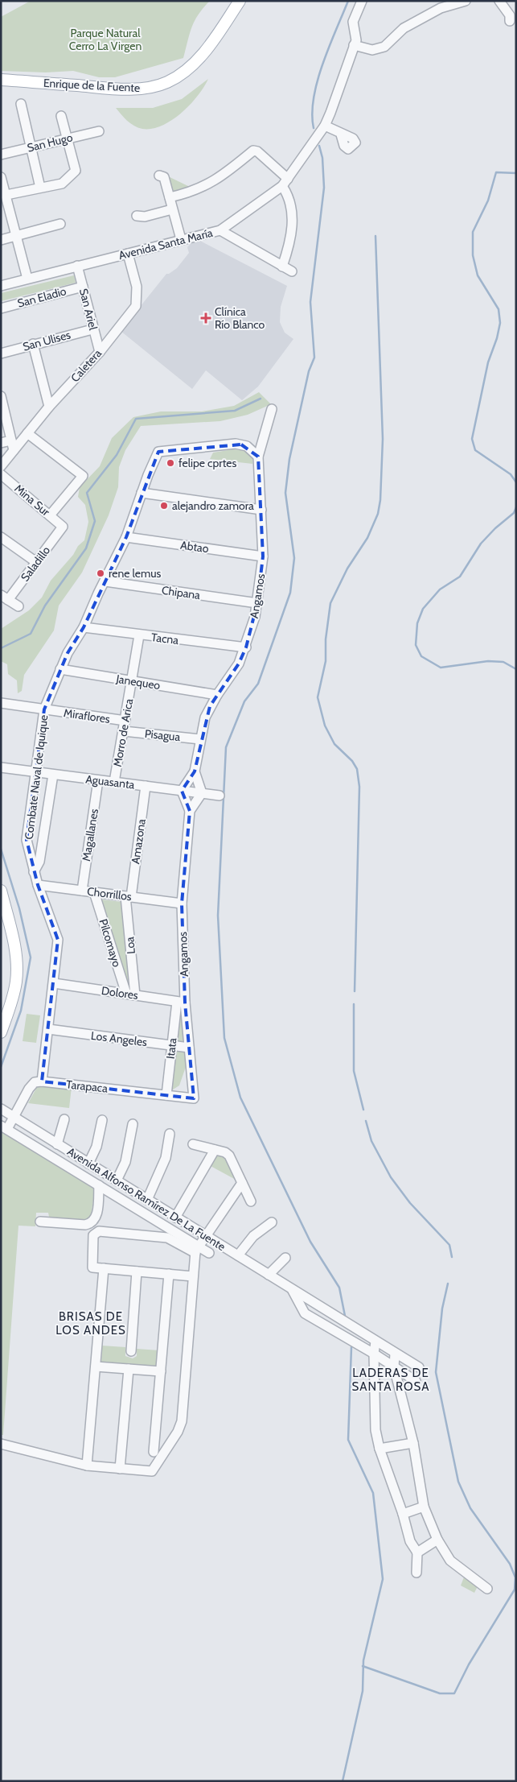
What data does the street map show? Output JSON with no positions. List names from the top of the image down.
{
  "streets": {
    "main road": ["Enrique de la Fuente"],
    "street": [
      "San Hugo",
      "Avenida Santa María",
      "San Eladio",
      "San Ariel",
      "San Ulises",
      "Caletera",
      "Mina Sur",
      "Abtao",
      "Saladillo",
      "Chipana",
      "Angamos",
      "Tacna",
      "Janequeo",
      "Miraflores",
      "Morro de Arica",
      "Pisagua",
      "Combate Naval de Iquique",
      "Aguasanta",
      "Magallanes",
      "Amazona",
      "Chorrillos",
      "Pilcomayo",
      "Loa",
      "Dolores",
      "Los Angeles",
      "Itata",
      "Tarapaca",
      "Avenida Alfonso Ramírez De La Fuente"
    ]
  },
  "crossings": [
    ["Avenida Santa María", "San Ariel"],
    ["Avenida Santa María", "Caletera"],
    ["San Eladio", "San Ariel"],
    ["San Ariel", "San Ulises"],
    ["San Ariel", "Caletera"],
    ["Mina Sur", "Saladillo"],
    ["Abtao", "Angamos"],
    ["Abtao", "Combate Naval de Iquique"],
    ["Chipana", "Angamos"],
    ["Chipana", "Combate Naval de Iquique"],
    ["Angamos", "Tacna"],
    ["Angamos", "Janequeo"],
    ["Angamos", "Pisagua"],
    ["Angamos", "Combate Naval de Iquique"],
    ["Angamos", "Aguasanta"],
    ["Angamos", "Chorrillos"],
    ["Angamos", "Dolores"],
    ["Angamos", "Los Angeles"],
    ["Angamos", "Itata"],
    ["Angamos", "Tarapaca"],
    ["Tacna", "Morro de Arica"],
    ["Tacna", "Combate Naval de Iquique"],
    ["Janequeo", "Morro de Arica"],
    ["Janequeo", "Combate Naval de Iquique"],
    ["Miraflores", "Morro de Arica"],
    ["Miraflores", "Combate Naval de Iquique"],
    ["Morro de Arica", "Pisagua"],
    ["Morro de Arica", "Aguasanta"],
    ["Combate Naval de Iquique", "Aguasanta"],
    ["Combate Naval de Iquique", "Chorrillos"],
    ["Combate Naval de Iquique", "Dolores"],
    ["Combate Naval de Iquique", "Los Angeles"],
    ["Combate Naval de Iquique", "Tarapaca"],
    ["Aguasanta", "Magallanes"],
    ["Aguasanta", "Amazona"],
    ["Magallanes", "Chorrillos"],
    ["Amazona", "Chorrillos"],
    ["Amazona", "Loa"],
    ["Chorrillos", "Pilcomayo"],
    ["Chorrillos", "Loa"],
    ["Pilcomayo", "Loa"],
    ["Pilcomayo", "Dolores"],
    ["Loa", "Dolores"],
    ["Dolores", "Itata"],
    ["Los Angeles", "Itata"],
    ["Itata", "Tarapaca"]
  ],
  "districts": ["BRISAS DE LOS ANDES", "LADERAS DE SANTA ROSA"],
  "parks": ["Parque Natural Cerro La Virgen"],
  "places": {
    "health": ["Clínica Río Blanco"],
    "other": ["felipe cprtes", "alejandro zamora", "rene lemus"]
  }
}
